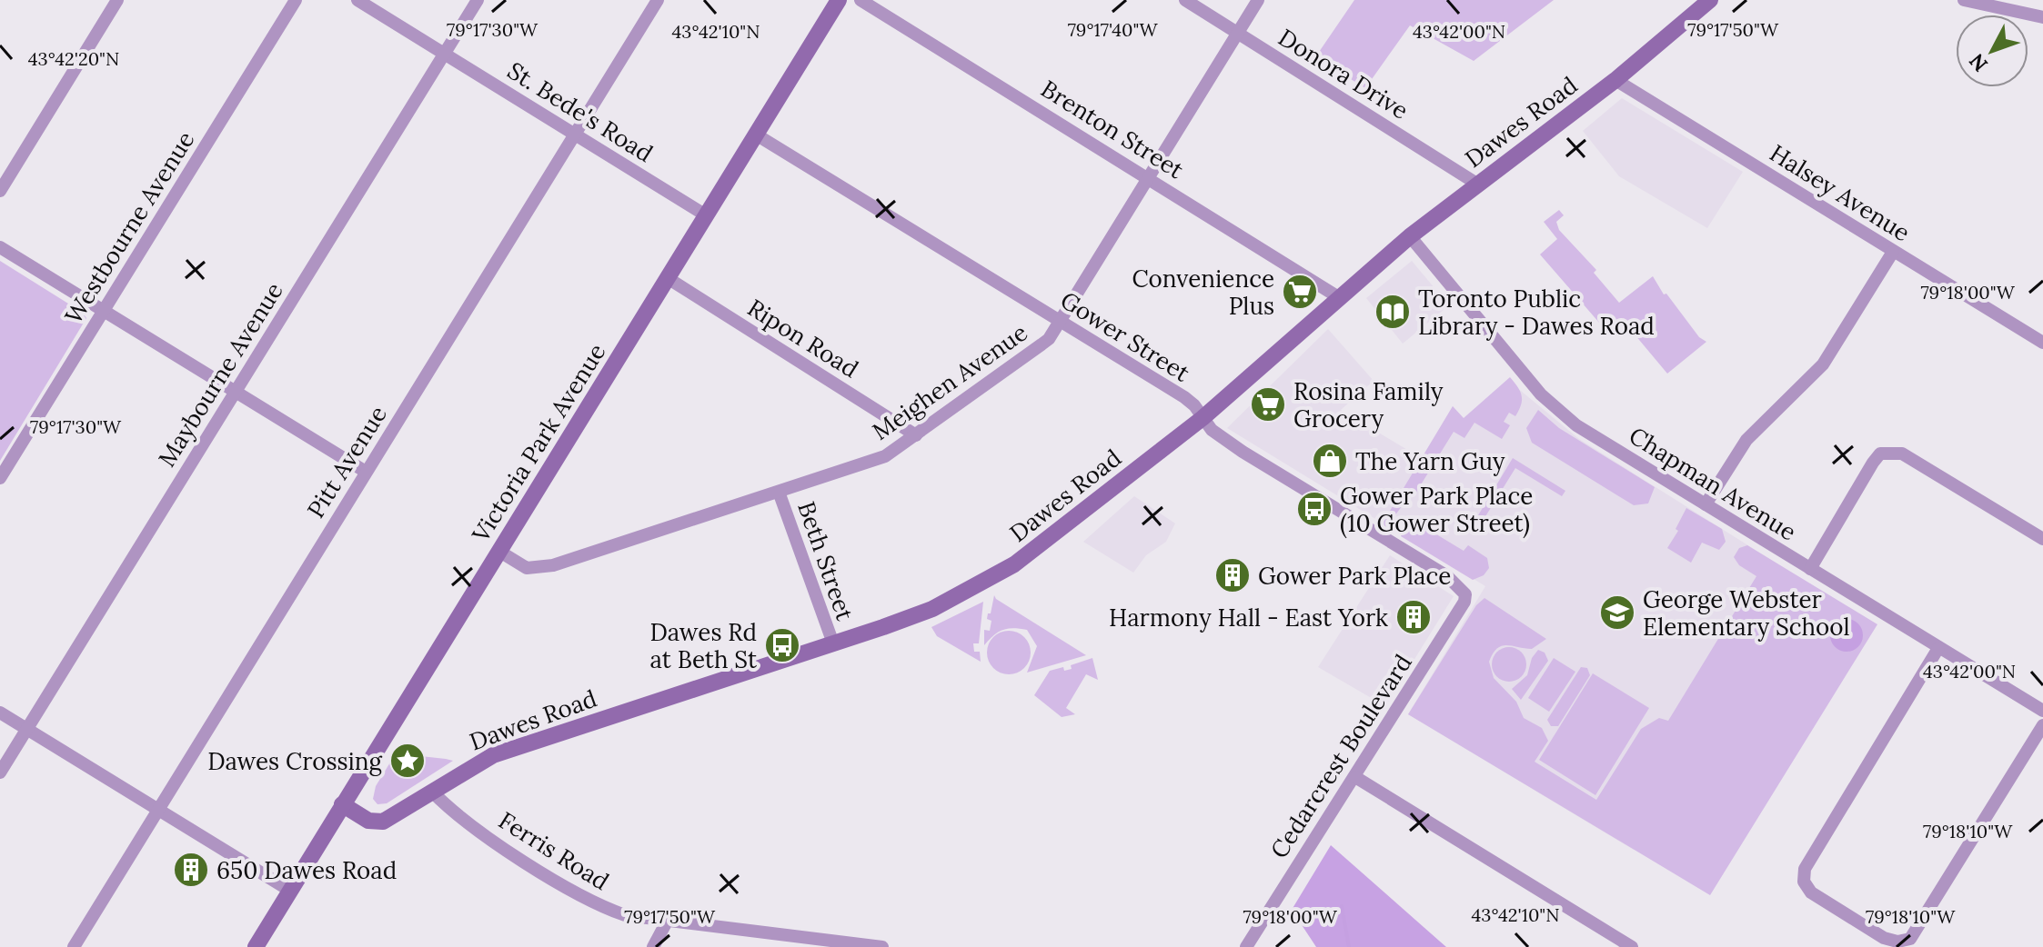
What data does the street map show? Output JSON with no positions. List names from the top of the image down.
{
  "streets": {
    "street": [
      "Donora Drive",
      "St. Bede's Road",
      "Dawes Road",
      "Brenton Street",
      "Halsey Avenue",
      "Westbourne Avenue",
      "Gower Street",
      "Ripon Road",
      "Maybourne Avenue",
      "Meighen Avenue",
      "Victoria Park Avenue",
      "Pitt Avenue",
      "Chapman Avenue",
      "Beth Street",
      "Cedarcrest Boulevard",
      "Ferris Road"
    ]
  },
  "crossings": [
    ["Donora Drive", "Dawes Road"],
    ["Donora Drive", "Meighen Avenue"],
    ["St. Bede's Road", "Maybourne Avenue"],
    ["St. Bede's Road", "Victoria Park Avenue"],
    ["St. Bede's Road", "Pitt Avenue"],
    ["Dawes Road", "Brenton Street"],
    ["Dawes Road", "Halsey Avenue"],
    ["Dawes Road", "Gower Street"],
    ["Dawes Road", "Victoria Park Avenue"],
    ["Dawes Road", "Chapman Avenue"],
    ["Dawes Road", "Beth Street"],
    ["Dawes Road", "Ferris Road"],
    ["Brenton Street", "Meighen Avenue"],
    ["Gower Street", "Meighen Avenue"],
    ["Gower Street", "Victoria Park Avenue"],
    ["Gower Street", "Cedarcrest Boulevard"],
    ["Ripon Road", "Meighen Avenue"],
    ["Ripon Road", "Victoria Park Avenue"],
    ["Meighen Avenue", "Victoria Park Avenue"],
    ["Meighen Avenue", "Beth Street"]
  ],
  "places": {
    "supermarket": ["Convenience Plus", "Rosina Family Grocery"],
    "library": ["Toronto Public Library - Dawes Road"],
    "shop": ["The Yarn Guy"],
    "bus stop": ["Gower Park Place (10 Gower Street)", "Dawes Rd at Beth St"],
    "building": ["Gower Park Place", "Harmony Hall - East York", "650 Dawes Road"],
    "school or university": ["George Webster Elementary School"],
    "place": ["Dawes Crossing"]
  },
  "north": "bottom left",
  "coordinates": [
    "79°17'30\"W",
    "79°17'40\"W",
    "79°17'50\"W",
    "43°42'10\"N",
    "43°42'00\"N",
    "43°42'20\"N",
    "79°18'00\"W",
    "79°18'10\"W"
  ]
}
